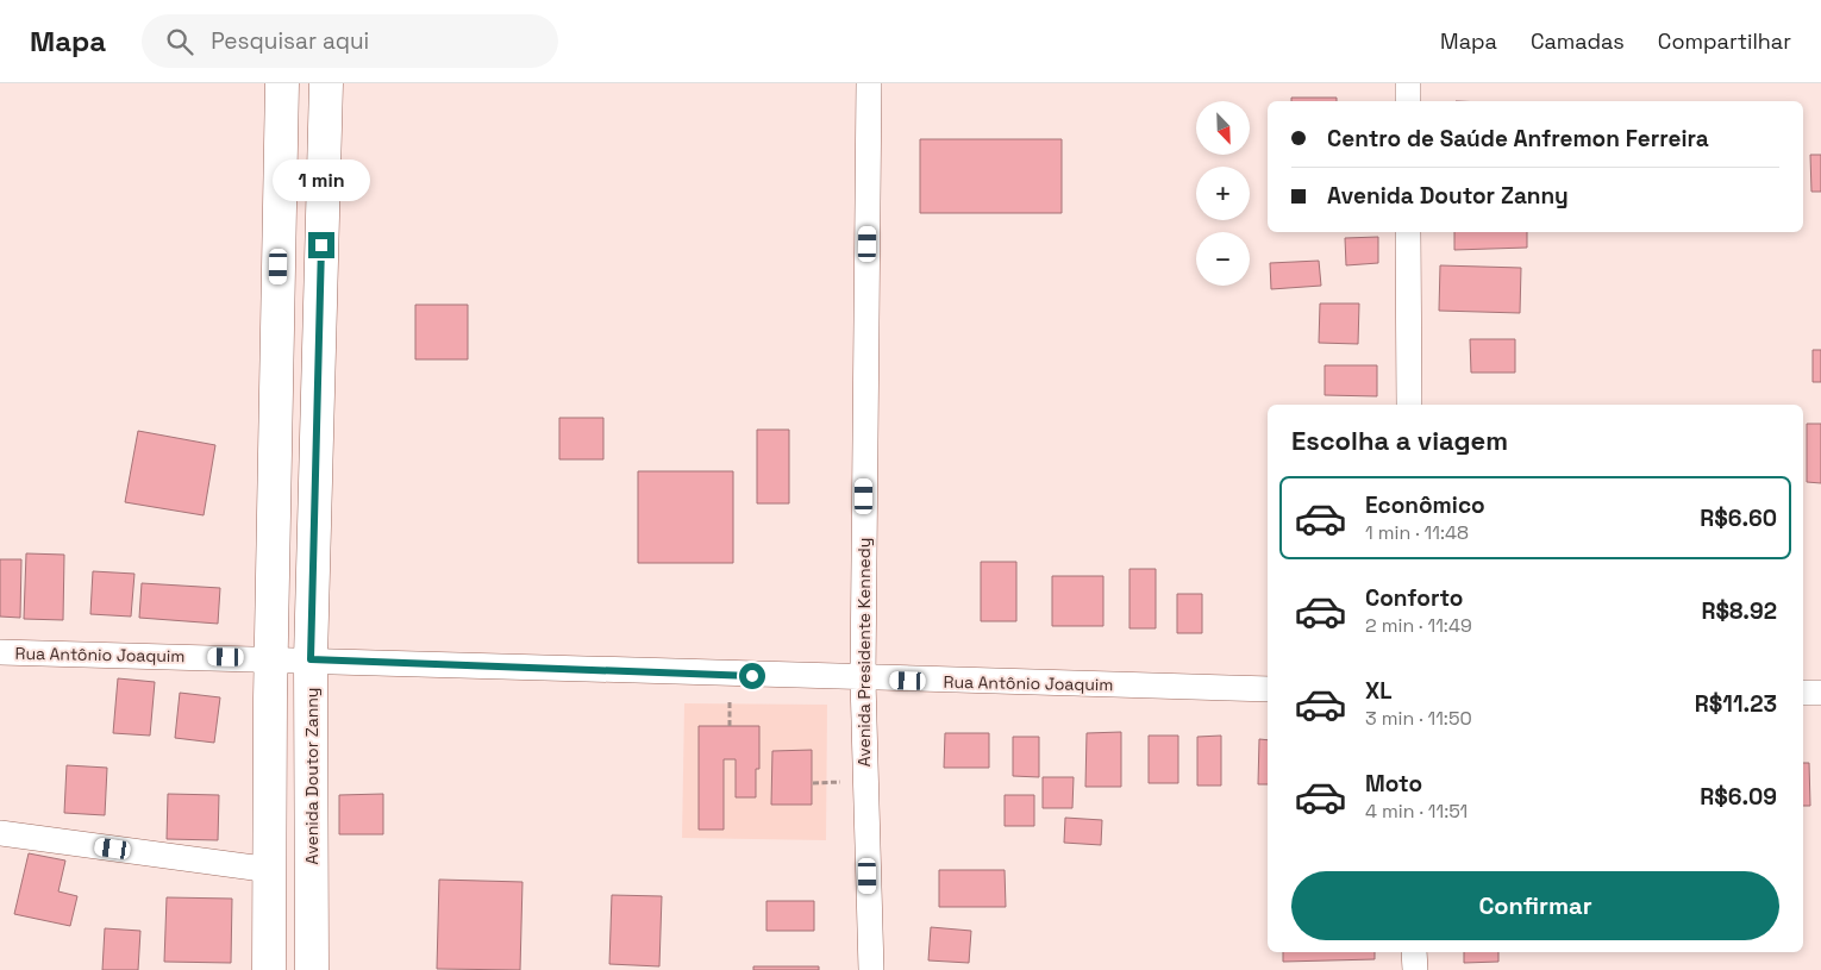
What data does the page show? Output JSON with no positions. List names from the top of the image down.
{
  "streets": {
    "street": ["Avenida Presidente Kennedy", "Rua Antônio Joaquim", "Avenida Doutor Zanny"]
  },
  "crossings": [
    ["Avenida Presidente Kennedy", "Rua Antônio Joaquim"],
    ["Rua Antônio Joaquim", "Avenida Doutor Zanny"]
  ],
  "north": "bottom right",
  "page": {
    "header": "Mapa",
    "search": "Pesquisar aqui",
    "nav": ["Mapa", "Camadas", "Compartilhar"],
    "map_buttons": ["+", "−"],
    "banner": ["Centro de Saúde Anfremon Ferreira", "Avenida Doutor Zanny"],
    "bubble": "1 min",
    "heading": "Escolha a viagem",
    "list": [
      {
        "name": "Econômico",
        "note": "1 min · 11:48",
        "value": "R$6.60"
      },
      {
        "name": "Conforto",
        "note": "2 min · 11:49",
        "value": "R$8.92"
      },
      {
        "name": "XL",
        "note": "3 min · 11:50",
        "value": "R$11.23"
      },
      {
        "name": "Moto",
        "note": "4 min · 11:51",
        "value": "R$6.09"
      }
    ],
    "buttons": "Confirmar"
  }
}
